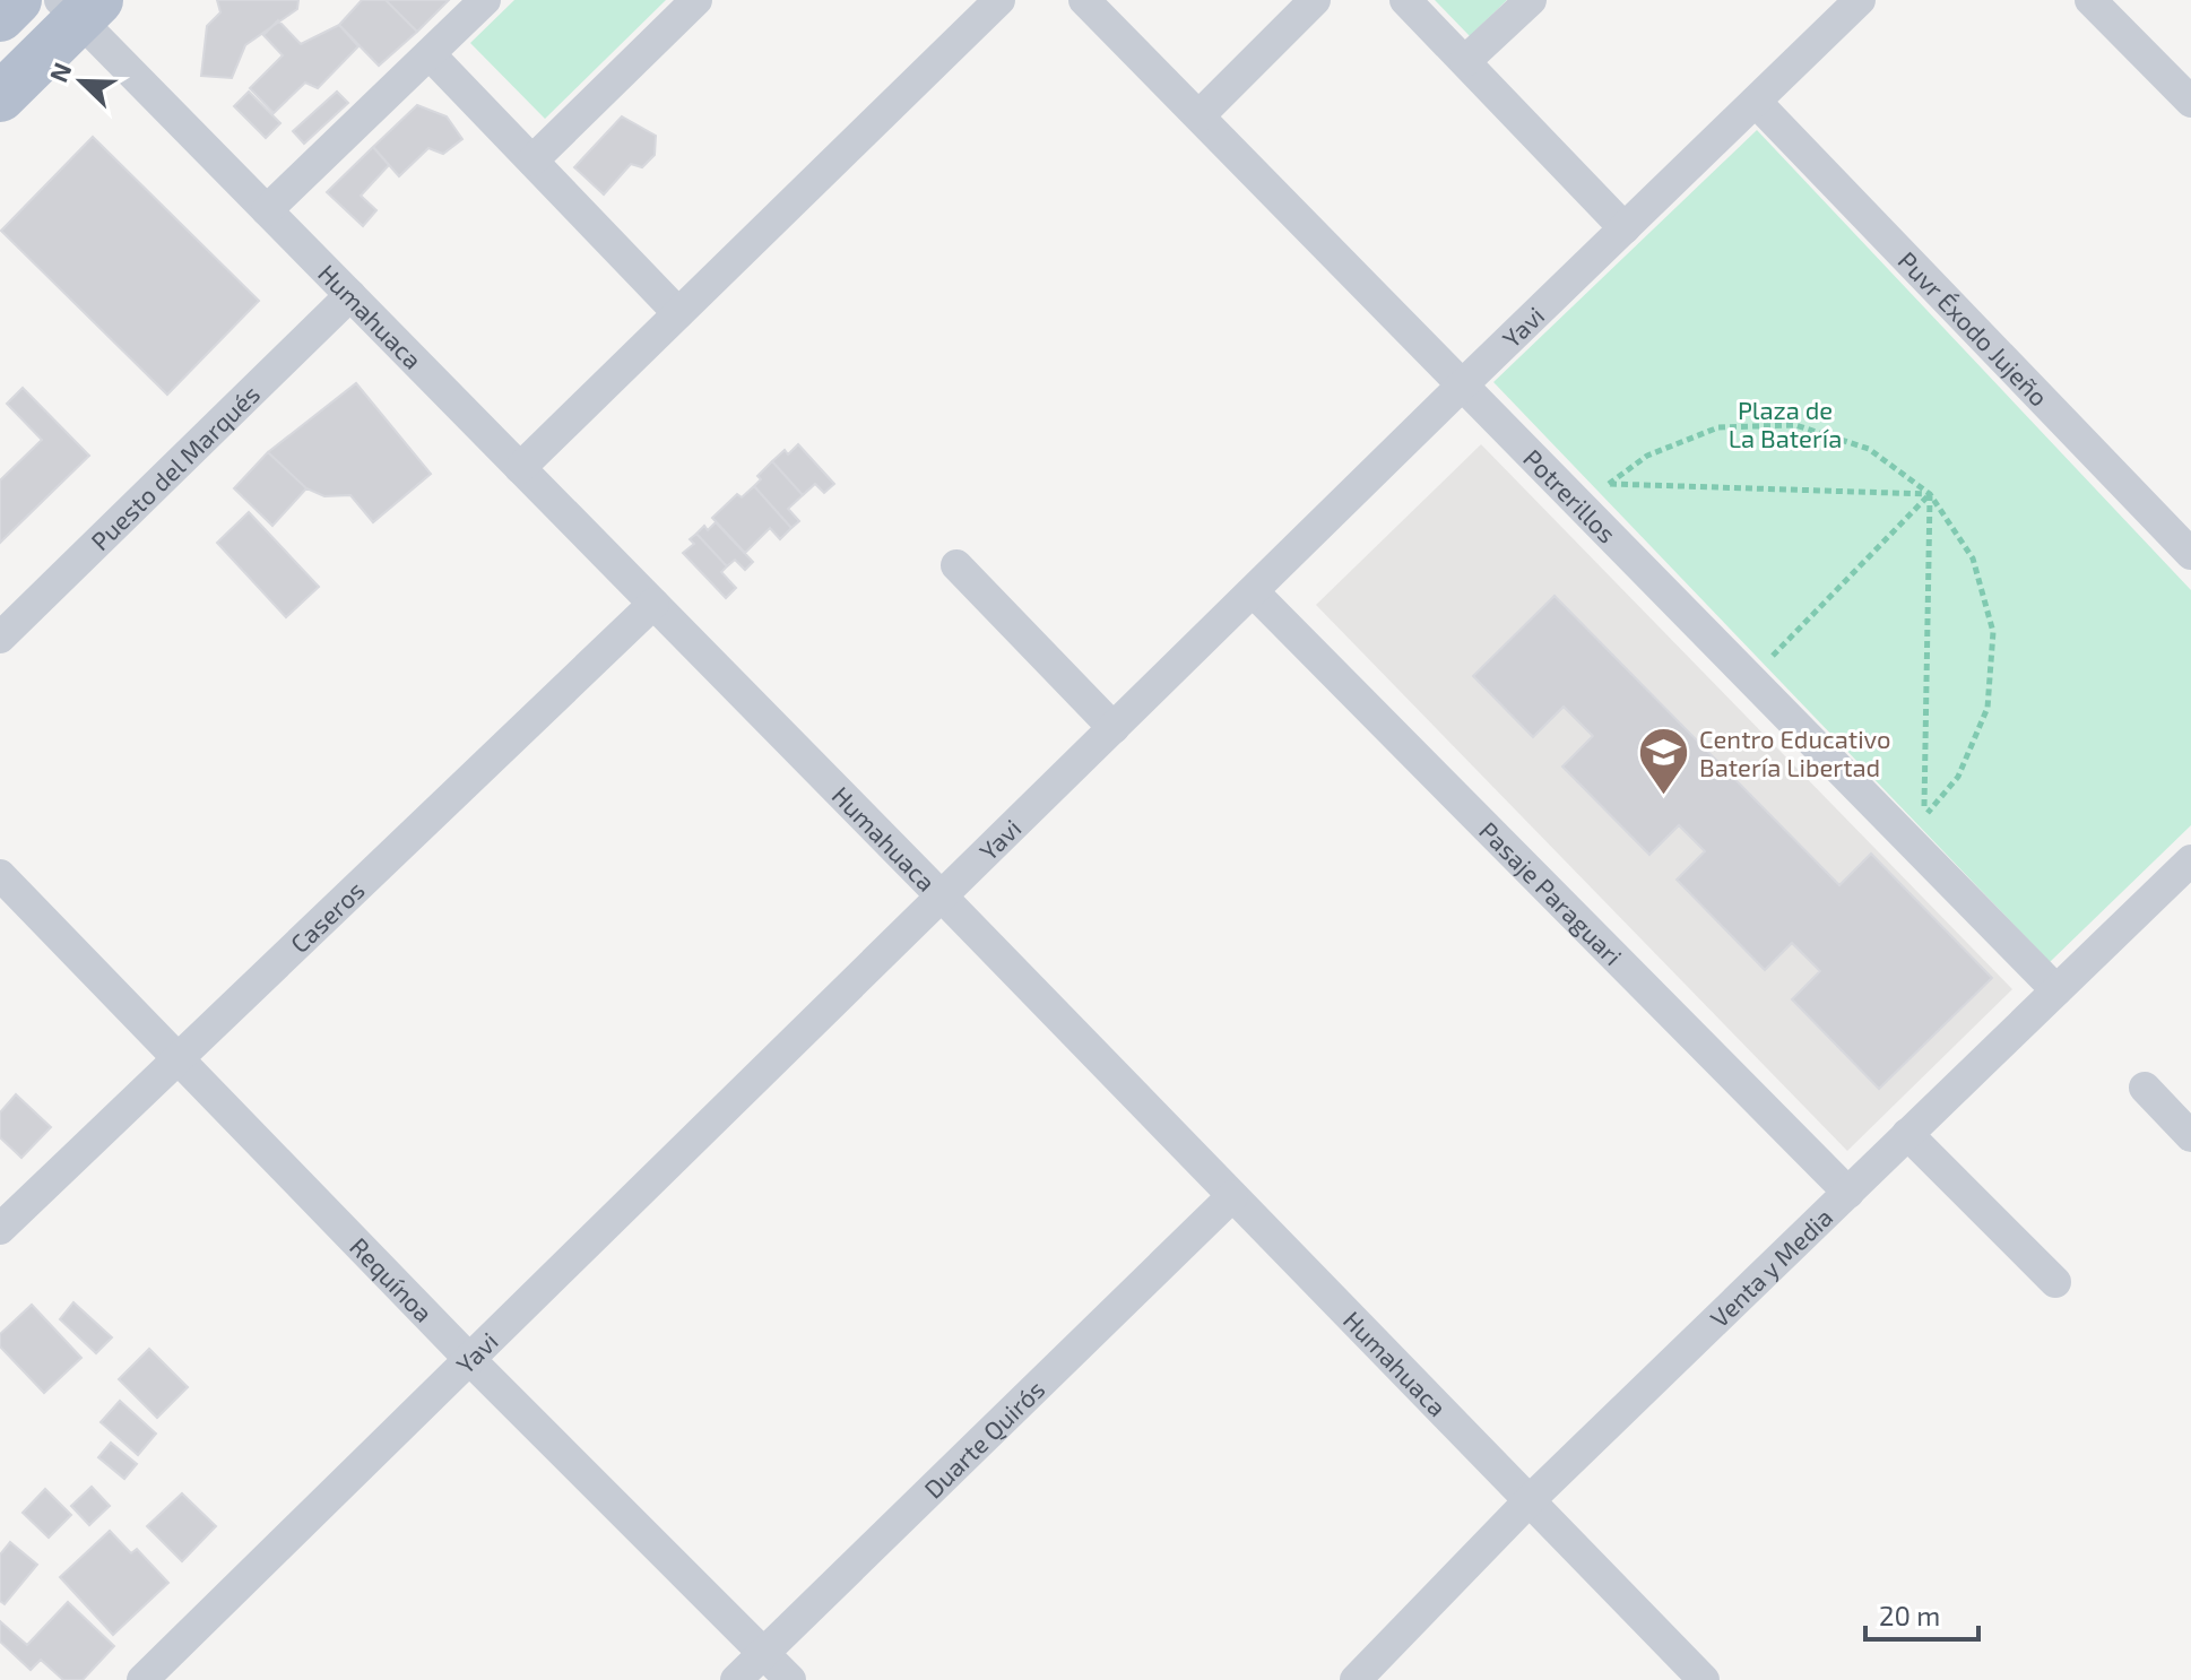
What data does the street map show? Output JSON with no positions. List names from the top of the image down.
{
  "streets": {
    "street": [
      "Humahuaca",
      "Yavi",
      "Puvr Éxodo Jujeño",
      "Puesto del Marqués",
      "Potrerillos",
      "Pasaje Paraguari",
      "Caseros",
      "Venta y Media",
      "Requínoa",
      "Duarte Quirós"
    ]
  },
  "crossings": [
    ["Humahuaca", "Yavi"],
    ["Humahuaca", "Puesto del Marqués"],
    ["Humahuaca", "Caseros"],
    ["Humahuaca", "Venta y Media"],
    ["Humahuaca", "Duarte Quirós"],
    ["Yavi", "Puvr Éxodo Jujeño"],
    ["Yavi", "Potrerillos"],
    ["Yavi", "Pasaje Paraguari"],
    ["Yavi", "Requínoa"],
    ["Potrerillos", "Venta y Media"],
    ["Pasaje Paraguari", "Venta y Media"],
    ["Caseros", "Requínoa"],
    ["Requínoa", "Duarte Quirós"]
  ],
  "parks": ["Plaza de La Batería"],
  "places": {
    "school or university": ["Centro Educativo Batería Libertad"]
  },
  "scale_bar": "20 m",
  "north": "top left"
}
